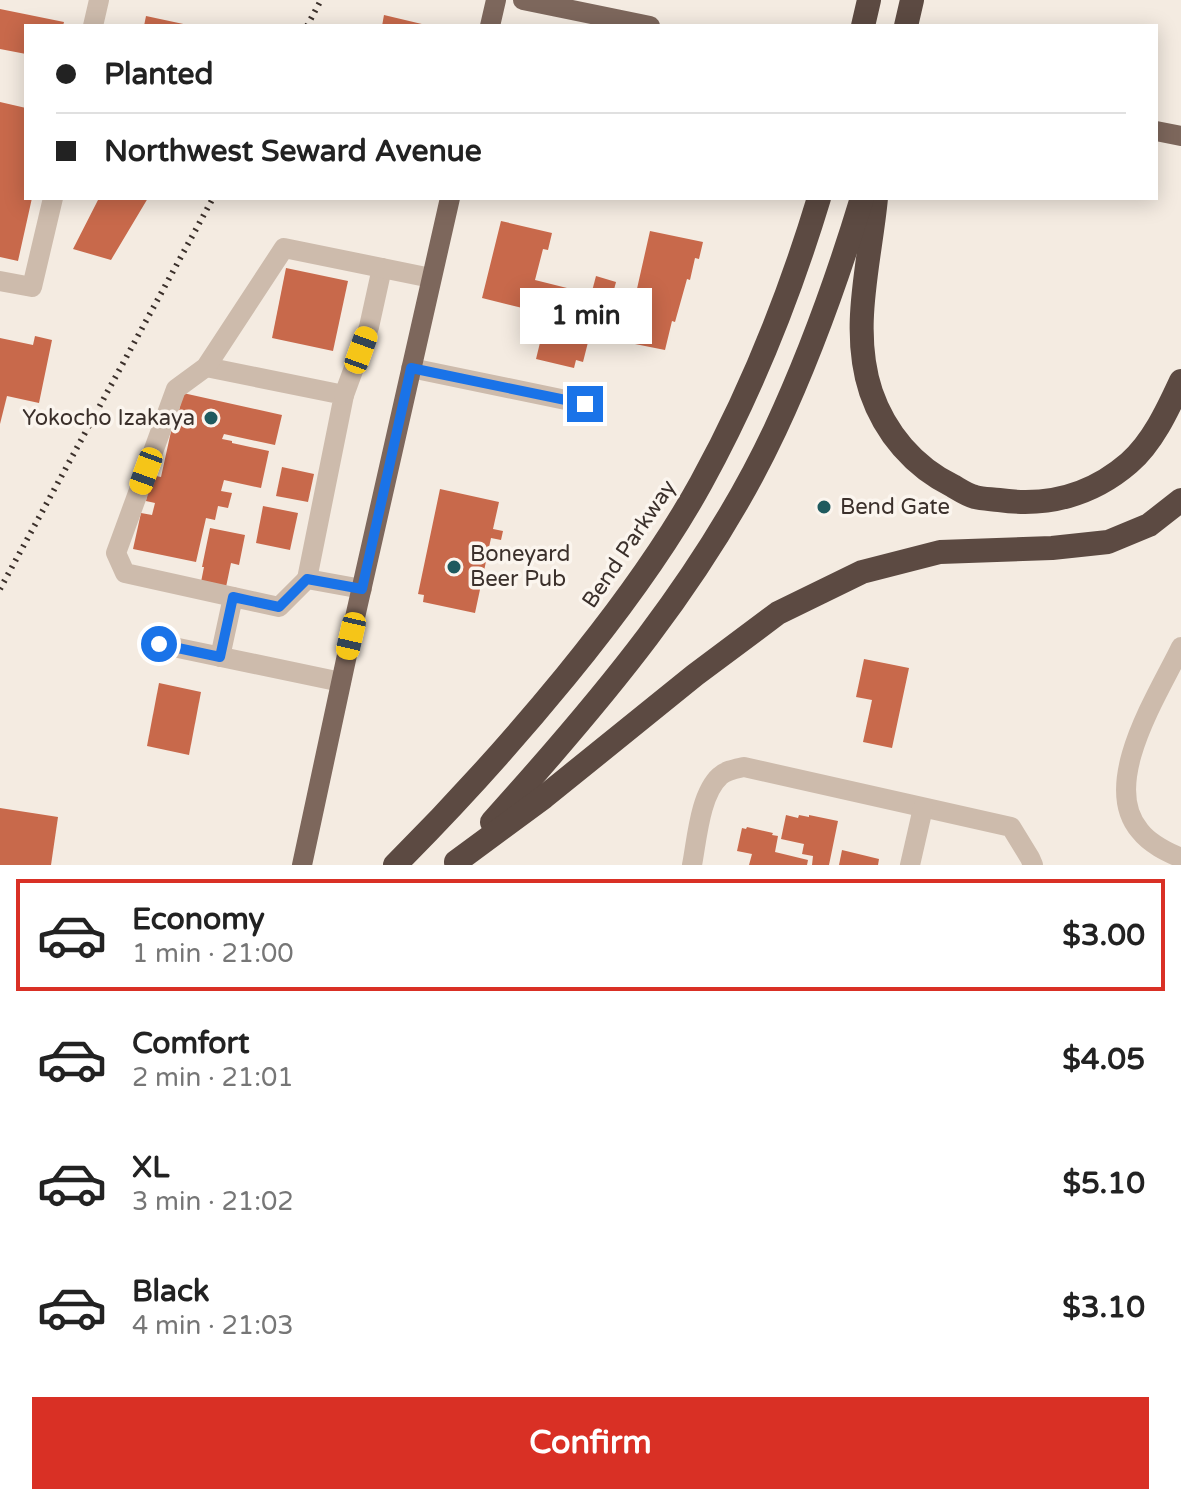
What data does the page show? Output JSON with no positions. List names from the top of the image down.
{
  "streets": {
    "highway": ["Bend Parkway"]
  },
  "places": ["Yokocho Izakaya", "Bend Gate", "Boneyard Beer Pub"],
  "page": {
    "banner": ["Planted", "Northwest Seward Avenue"],
    "bubble": "1 min",
    "list": [
      {
        "name": "Economy",
        "note": "1 min · 21:00",
        "value": "$3.00"
      },
      {
        "name": "Comfort",
        "note": "2 min · 21:01",
        "value": "$4.05"
      },
      {
        "name": "XL",
        "note": "3 min · 21:02",
        "value": "$5.10"
      },
      {
        "name": "Black",
        "note": "4 min · 21:03",
        "value": "$3.10"
      }
    ],
    "buttons": "Confirm"
  }
}
